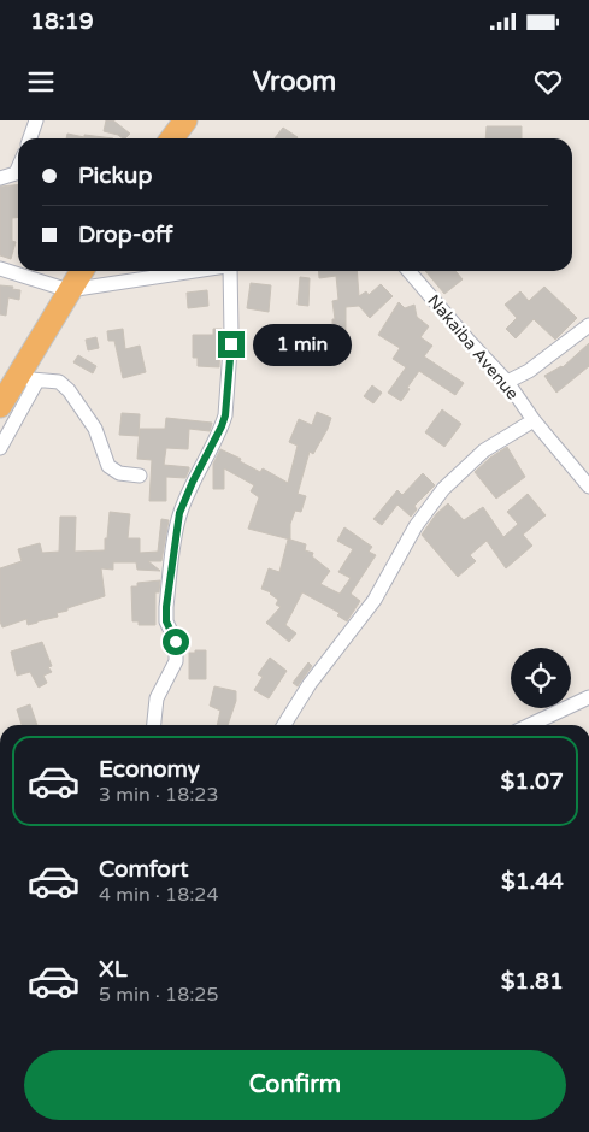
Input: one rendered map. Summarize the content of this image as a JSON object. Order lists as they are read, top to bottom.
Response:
{
  "streets": {
    "street": ["Nakaiba Avenue"]
  },
  "page": {
    "status": "18:19",
    "header": "Vroom",
    "banner": ["Pickup", "Drop-off"],
    "bubble": "1 min",
    "list": [
      {
        "name": "Economy",
        "note": "3 min · 18:23",
        "value": "$1.07"
      },
      {
        "name": "Comfort",
        "note": "4 min · 18:24",
        "value": "$1.44"
      },
      {
        "name": "XL",
        "note": "5 min · 18:25",
        "value": "$1.81"
      }
    ],
    "buttons": "Confirm"
  }
}
